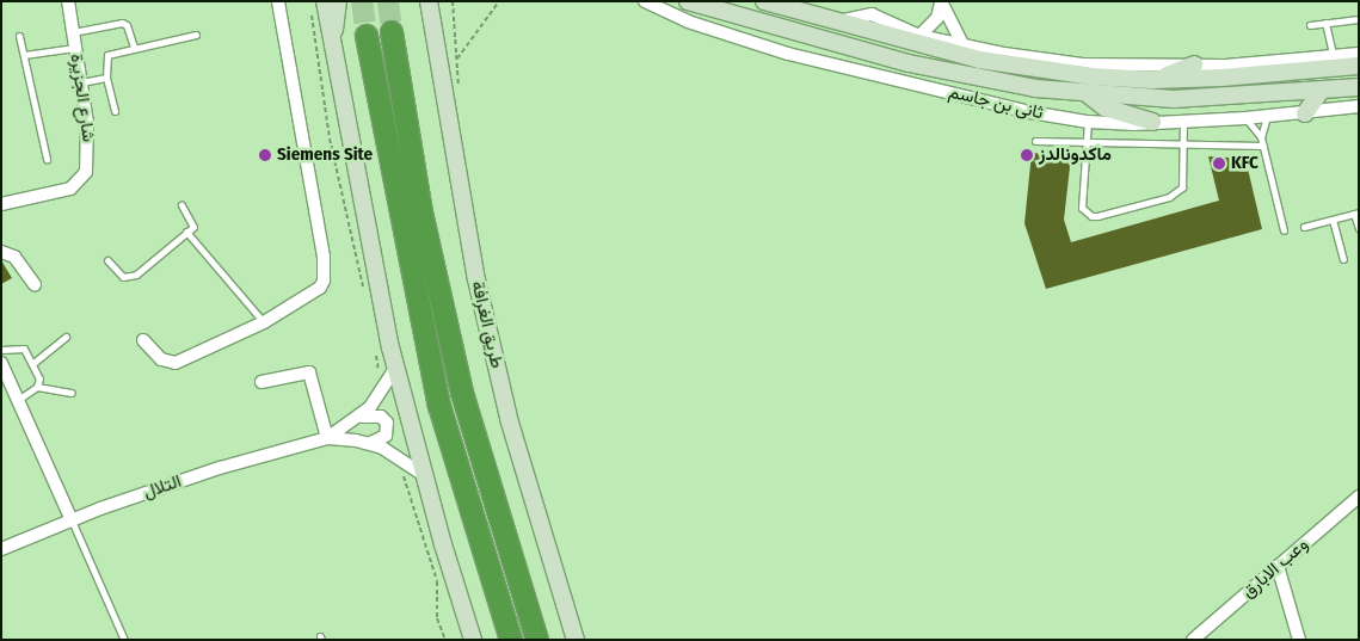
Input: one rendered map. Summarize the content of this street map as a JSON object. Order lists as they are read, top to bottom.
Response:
{
  "streets": {
    "main road": ["ثانى بن جاسم", "طريق الغرافة"],
    "street": ["شارع الجزيرة", "التلال", "وعب الابارق"]
  },
  "places": ["Siemens Site", "ماكدونالدز", "KFC"]
}
